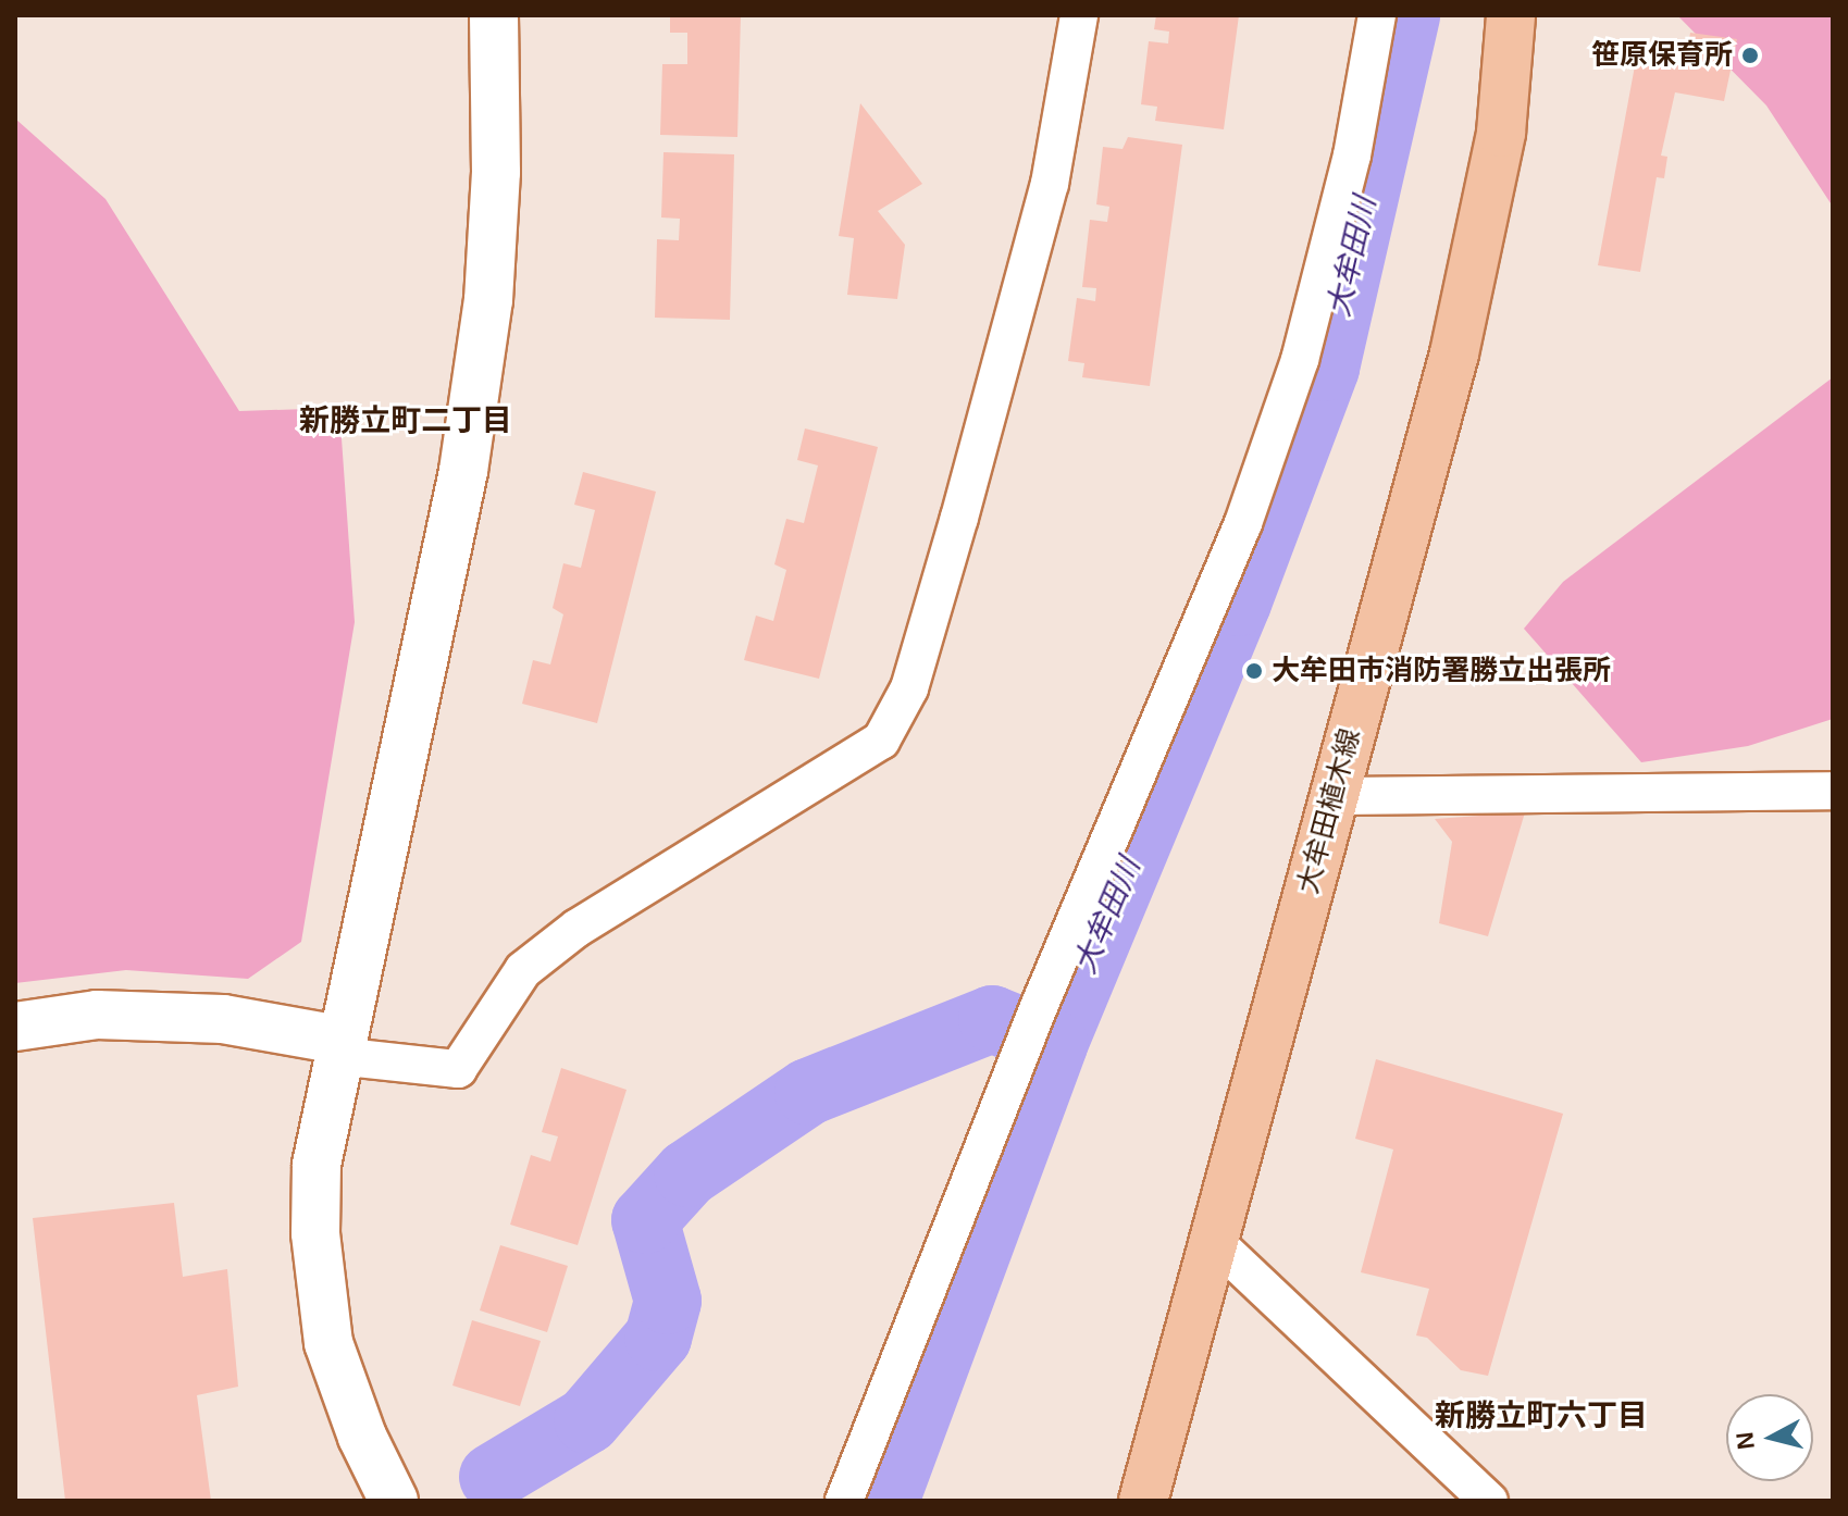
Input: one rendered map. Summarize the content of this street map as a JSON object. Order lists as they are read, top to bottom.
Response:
{
  "streets": {
    "main road": ["大牟田植木線"]
  },
  "districts": ["新勝立町二丁目", "新勝立町六丁目"],
  "water": ["大牟田川"],
  "places": ["笹原保育所", "大牟田市消防署勝立出張所"],
  "north": "left"
}
